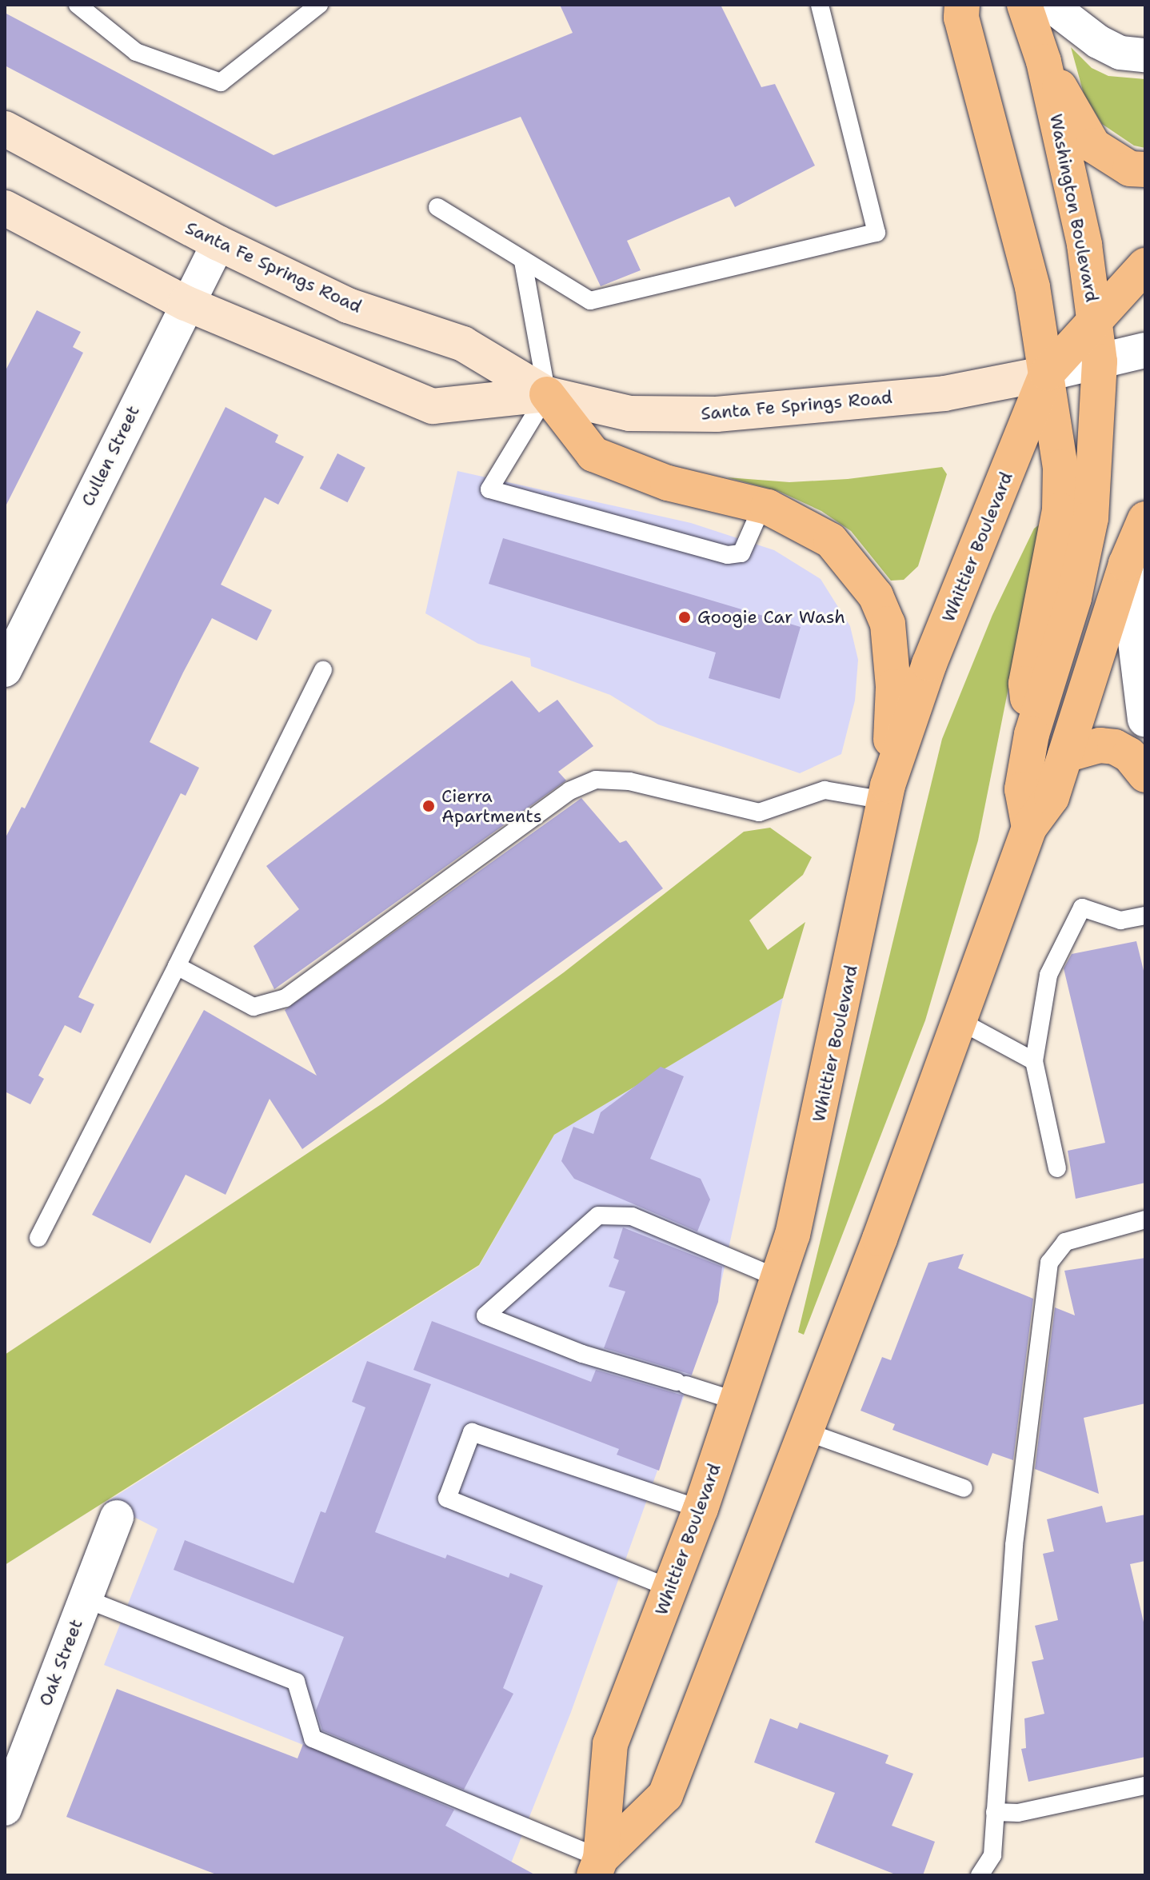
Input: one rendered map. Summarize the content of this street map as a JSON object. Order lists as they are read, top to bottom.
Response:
{
  "streets": {
    "main road": ["Washington Boulevard", "Santa Fe Springs Road", "Whittier Boulevard"],
    "street": ["Cullen Street", "Oak Street"]
  },
  "crossings": [
    ["Washington Boulevard", "Whittier Boulevard"],
    ["Santa Fe Springs Road", "Cullen Street"],
    ["Santa Fe Springs Road", "Whittier Boulevard"]
  ],
  "places": ["Googie Car Wash", "Cierra Apartments"]
}
